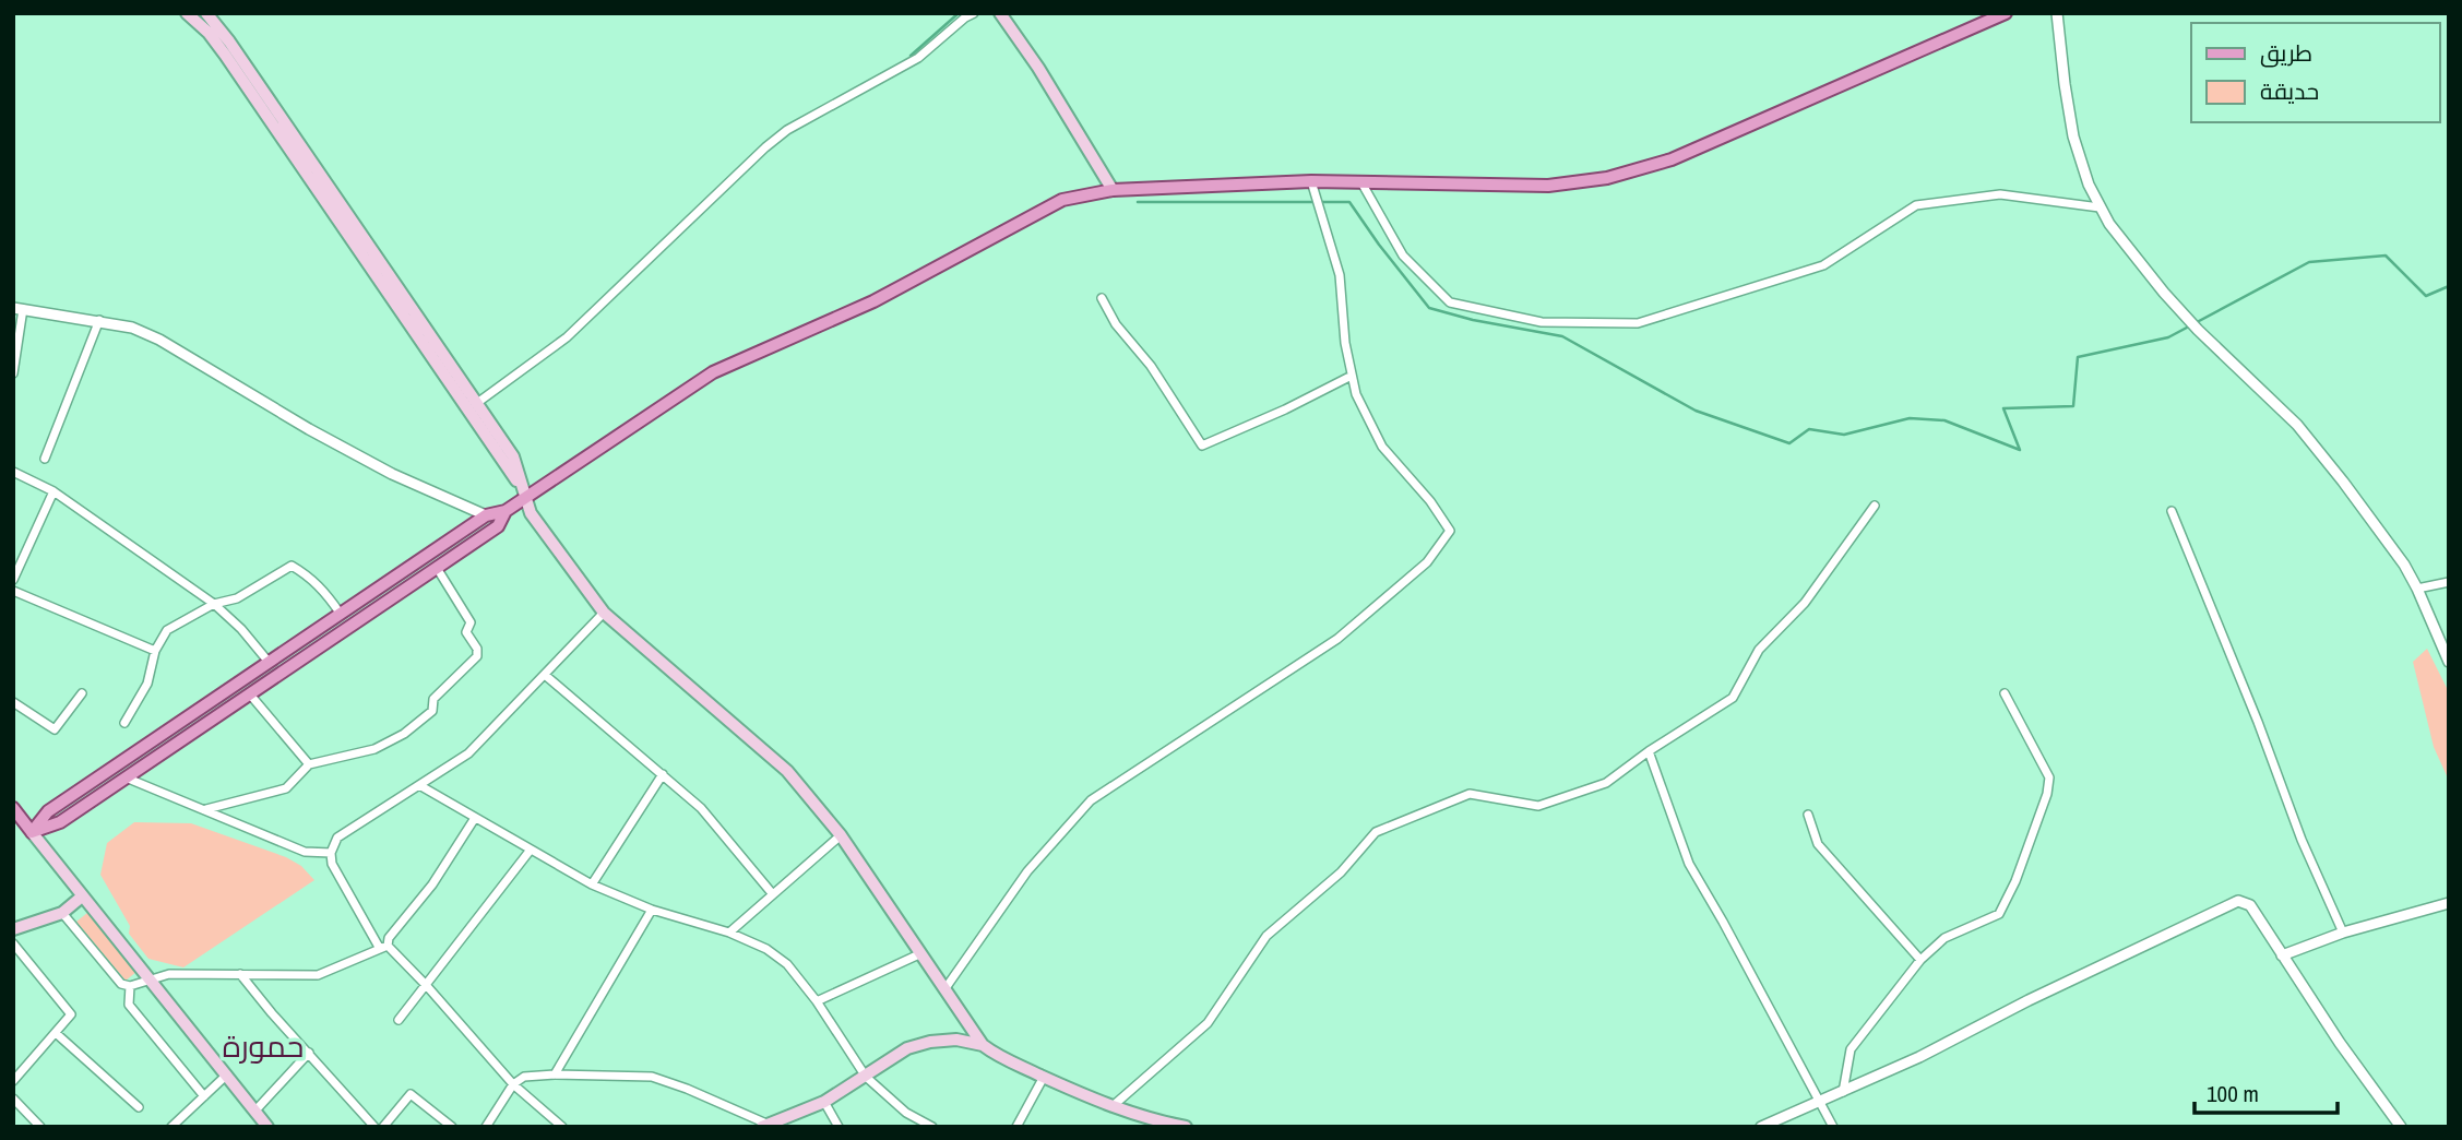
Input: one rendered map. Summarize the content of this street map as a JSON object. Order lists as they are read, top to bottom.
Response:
{
  "districts": ["حمورة"],
  "legend": ["طريق", "حديقة"],
  "scale_bar": "100 m"
}
